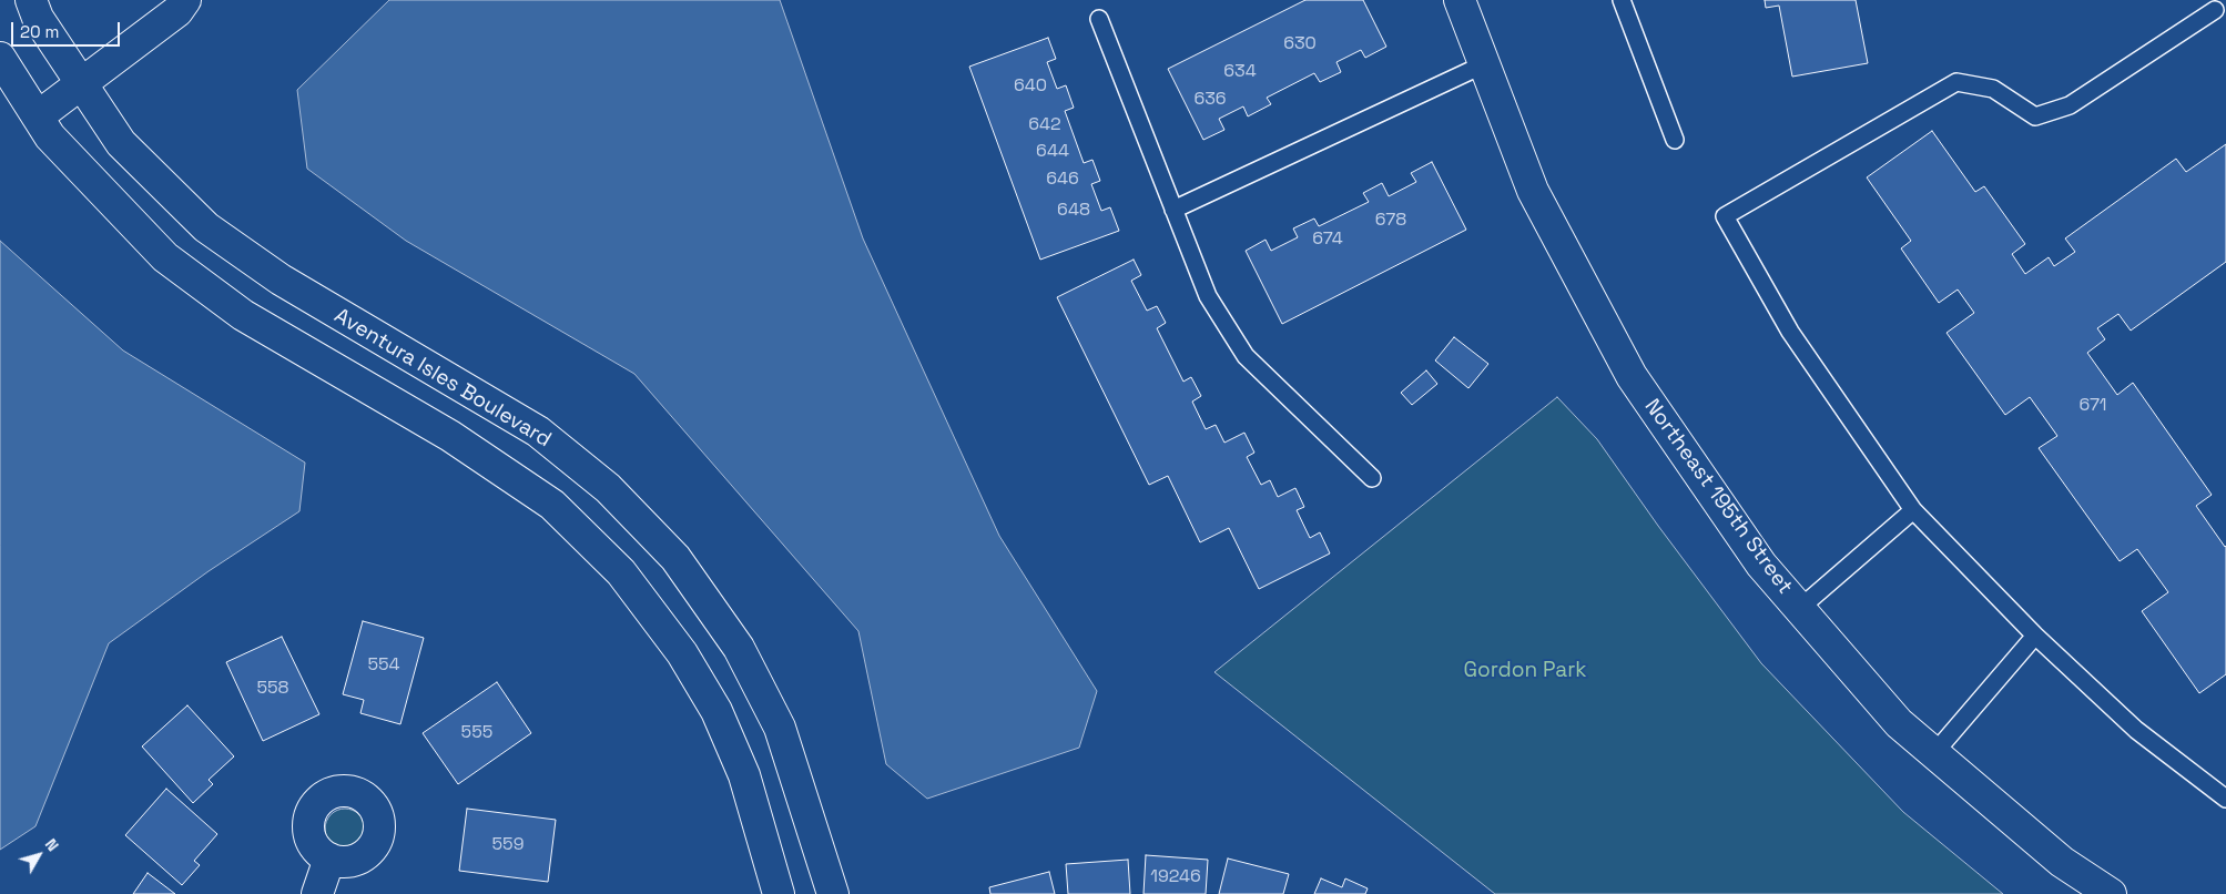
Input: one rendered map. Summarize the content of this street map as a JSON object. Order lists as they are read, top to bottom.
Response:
{
  "streets": {
    "street": ["Aventura Isles Boulevard", "Northeast 195th Street"]
  },
  "parks": ["Gordon Park"],
  "house_numbers": [
    "630",
    "634",
    "640",
    "636",
    "642",
    "644",
    "646",
    "648",
    "678",
    "674",
    "671",
    "554",
    "558",
    "555",
    "559",
    "19246"
  ],
  "scale_bar": "20 m",
  "north": "top right"
}
